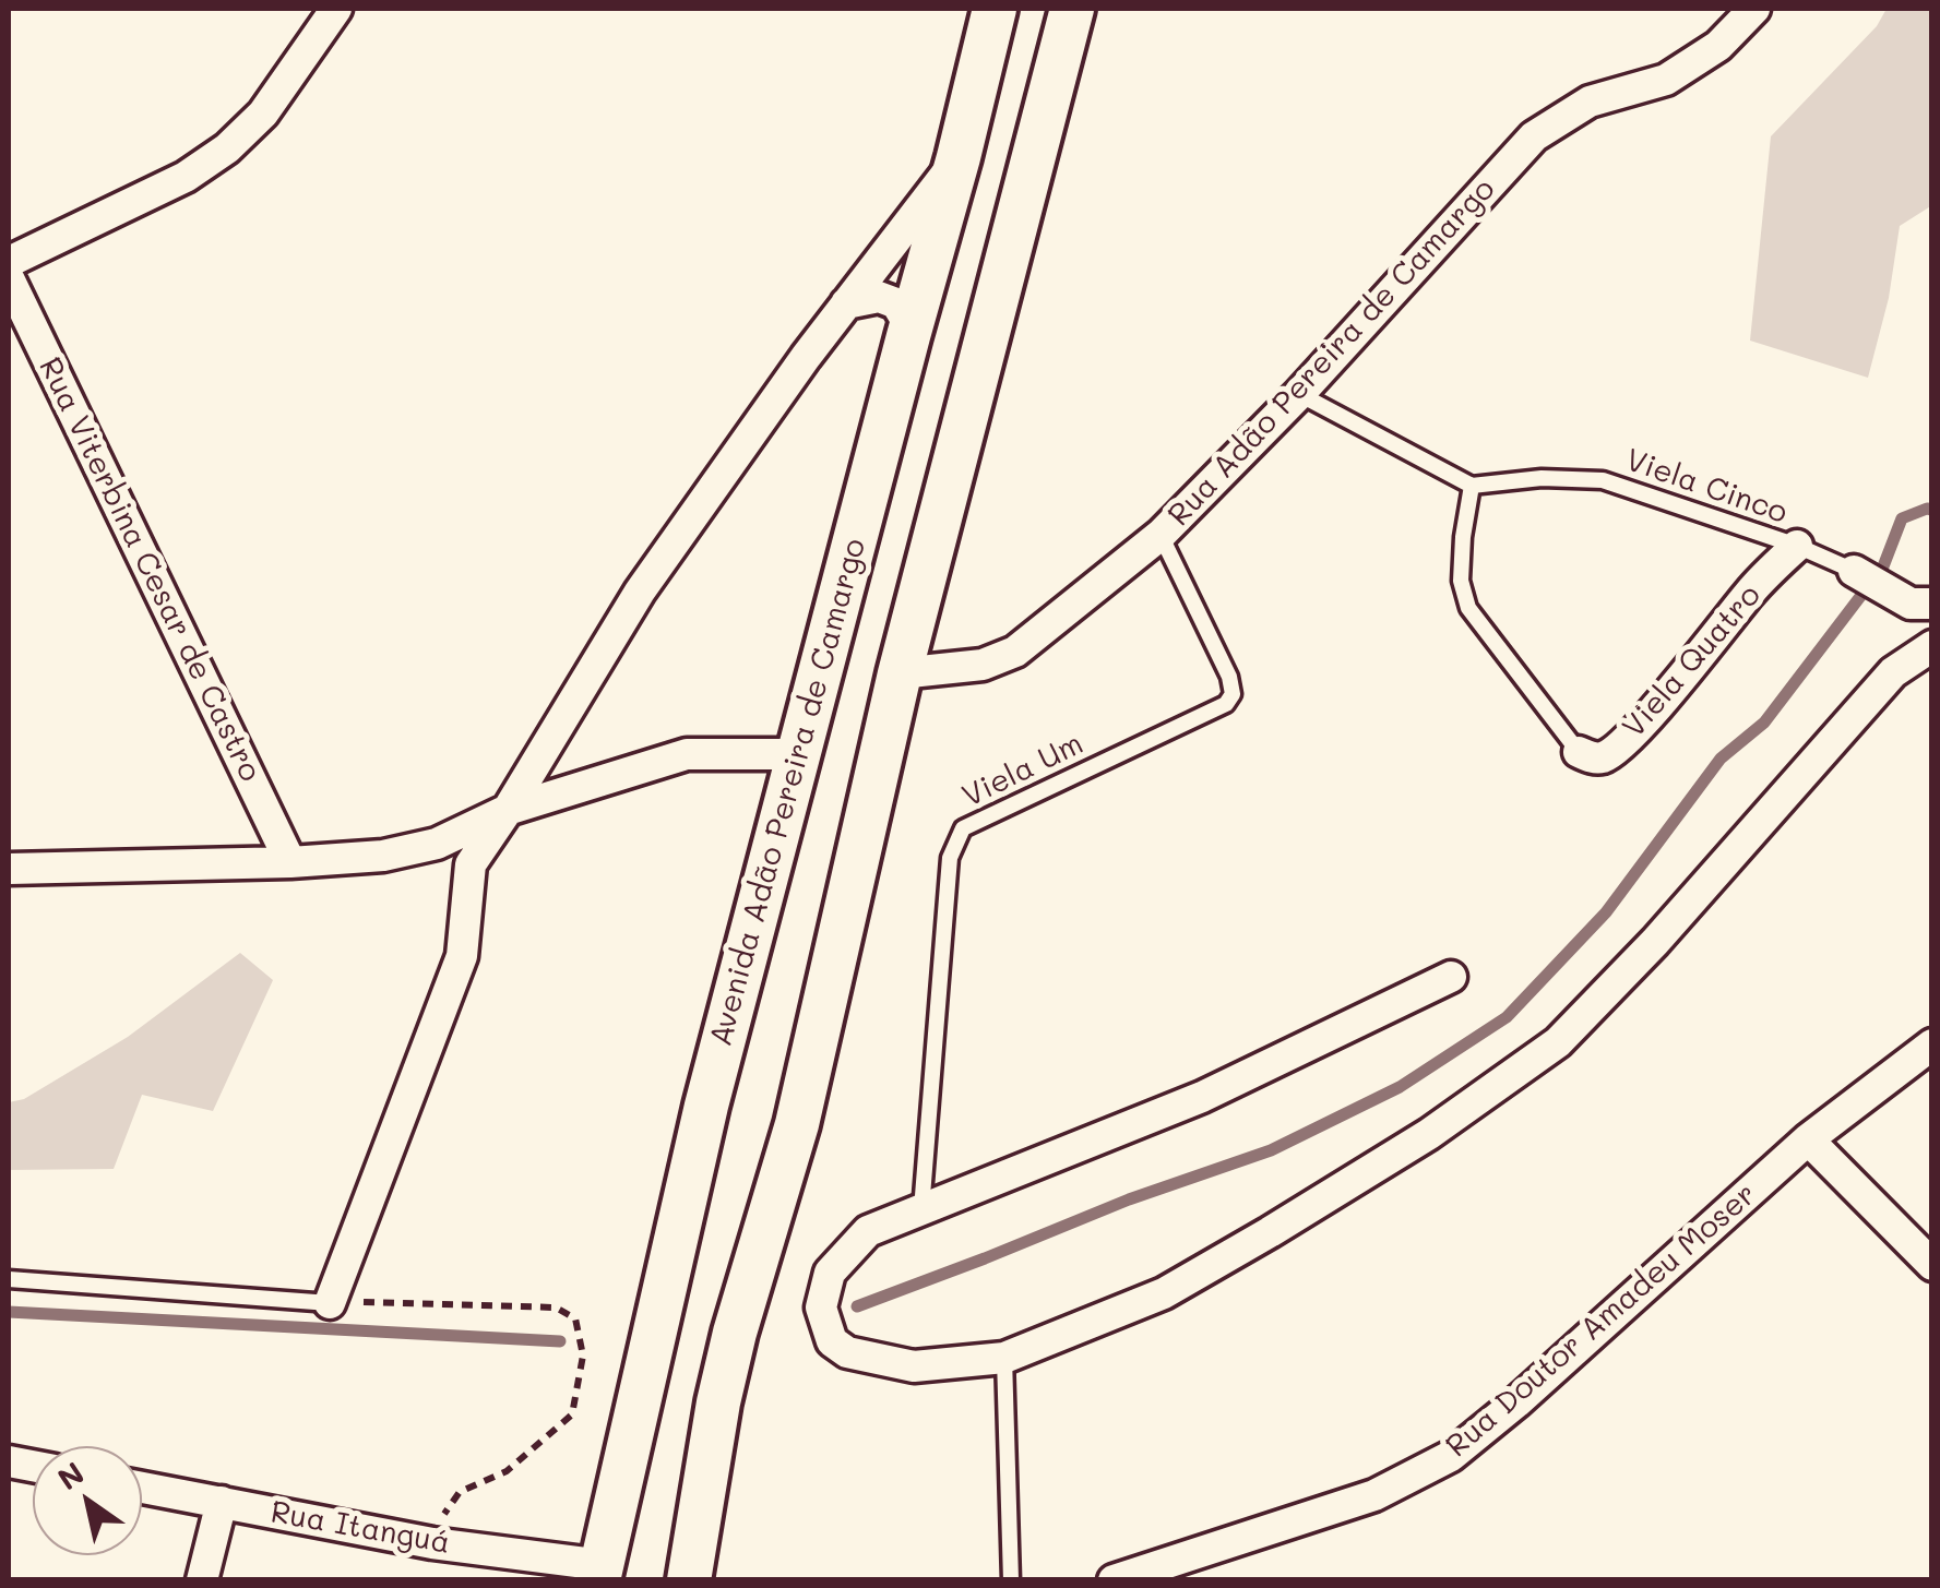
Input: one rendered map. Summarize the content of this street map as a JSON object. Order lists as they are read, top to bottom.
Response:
{
  "streets": {
    "main road": ["Avenida Adão Pereira de Camargo"],
    "street": [
      "Rua Adão Pereira de Camargo",
      "Rua Viterbina Cesar de Castro",
      "Viela Quatro",
      "Rua Doutor Amadeu Moser",
      "Rua Itanguá"
    ],
    "lane": ["Viela Cinco", "Viela Um"]
  },
  "crossings": [
    ["Rua Adão Pereira de Camargo", "Viela Um"],
    ["Viela Cinco", "Viela Quatro"],
    ["Avenida Adão Pereira de Camargo", "Rua Itanguá"]
  ],
  "north": "top left"
}
